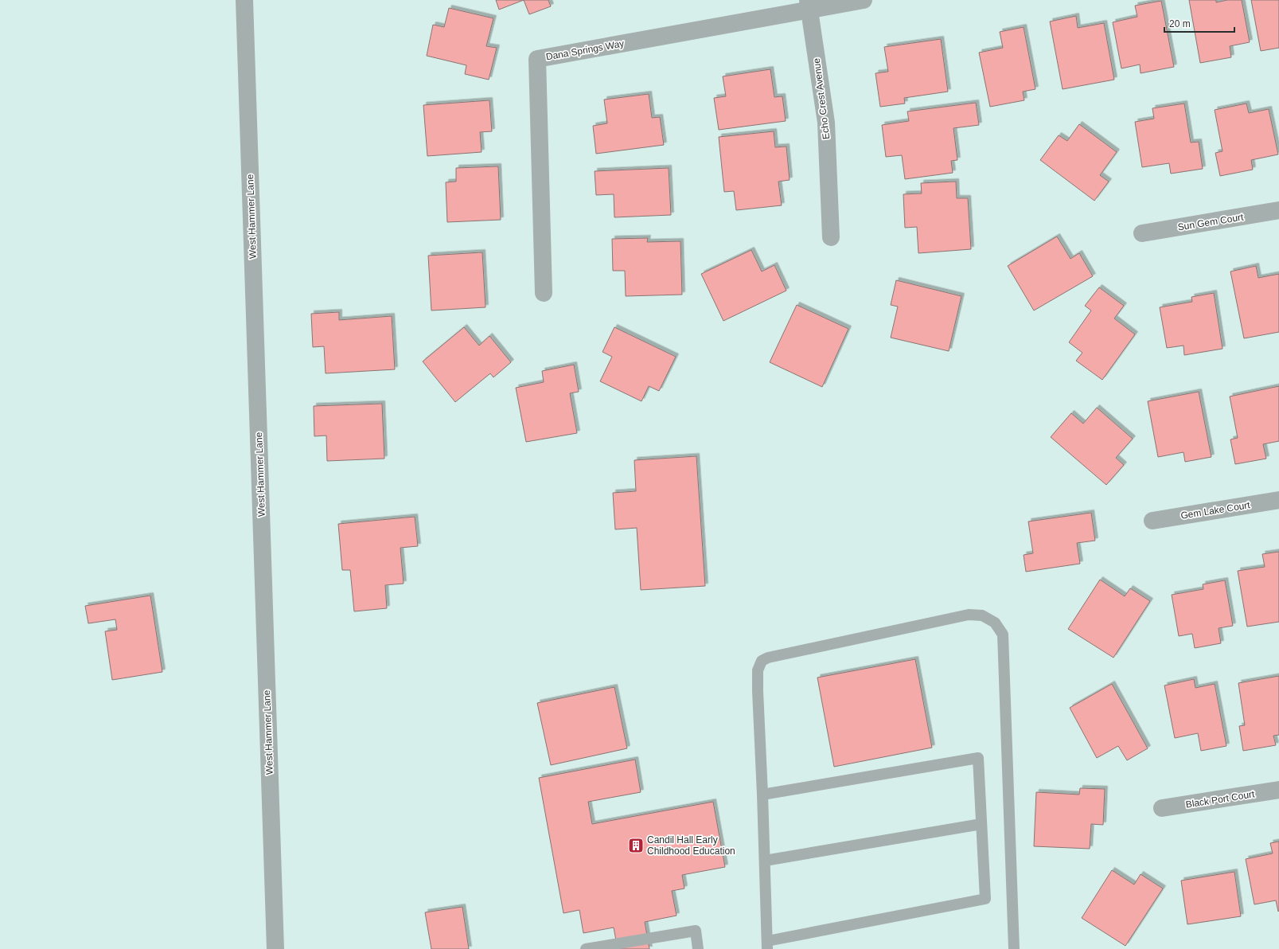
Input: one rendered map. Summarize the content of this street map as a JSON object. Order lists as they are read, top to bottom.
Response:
{
  "streets": {
    "street": [
      "Dana Springs Way",
      "Echo Crest Avenue",
      "West Hammer Lane",
      "Sun Gem Court",
      "Gem Lake Court",
      "Black Port Court"
    ]
  },
  "crossings": [
    ["Dana Springs Way", "Echo Crest Avenue"]
  ],
  "places": {
    "building": ["Candil Hall Early Childhood Education"]
  },
  "scale_bar": "20 m"
}
